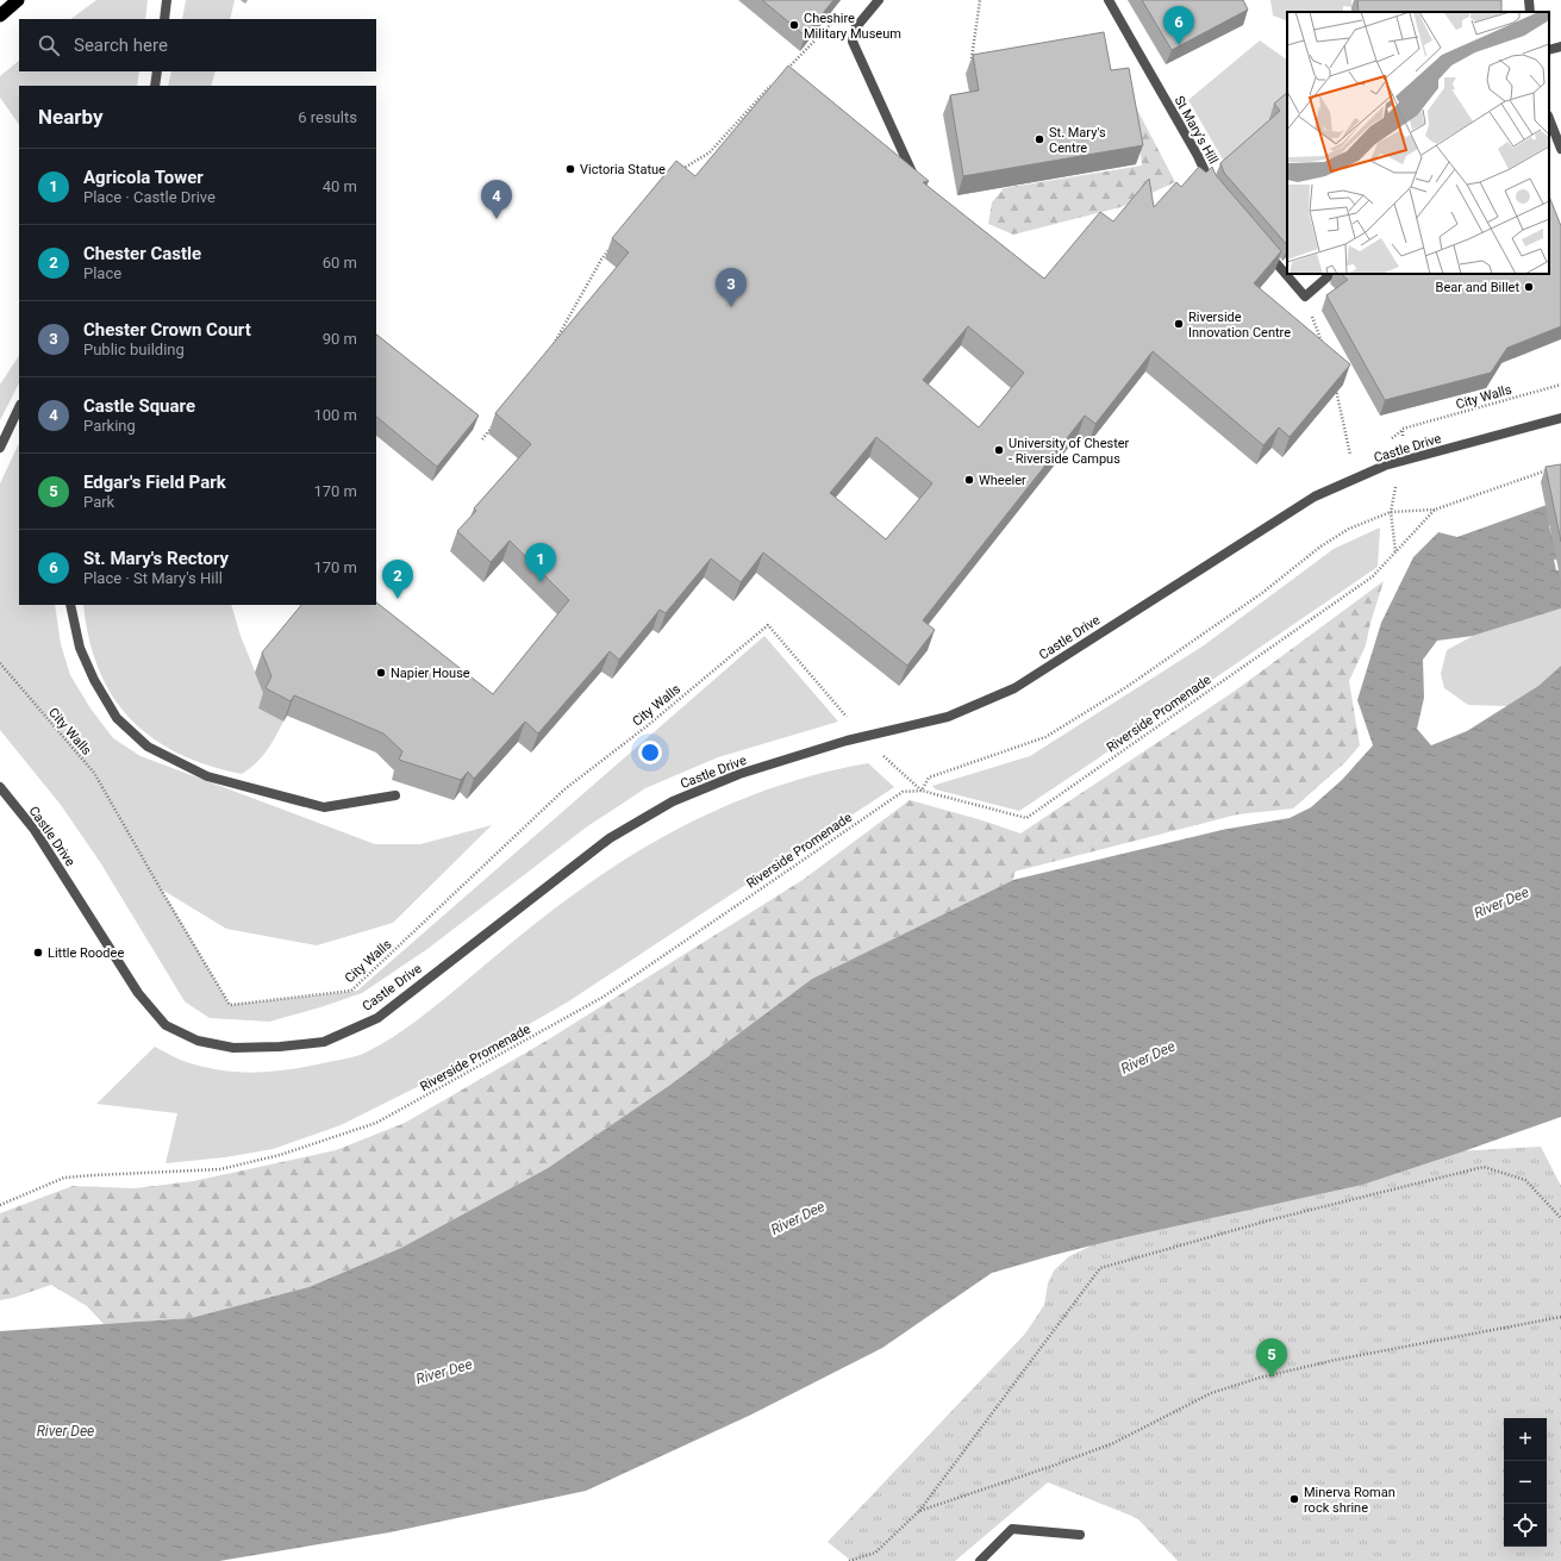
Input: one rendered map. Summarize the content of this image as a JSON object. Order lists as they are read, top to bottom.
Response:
{
  "streets": {
    "street": ["St Mary's Hill", "Castle Drive"],
    "path": ["City Walls", "Riverside Promenade"]
  },
  "crossings": [
    ["City Walls", "Castle Drive"]
  ],
  "water": ["River Dee"],
  "places": [
    "Cheshire Military Museum",
    "St. Mary's Centre",
    "Victoria Statue",
    "Bear and Billet",
    "Riverside Innovation Centre",
    "University of Chester - Riverside Campus",
    "Wheeler",
    "Napier House",
    "Little Roodee",
    "Minerva Roman rock shrine"
  ],
  "page": {
    "pins": [
      "6",
      "4",
      "3",
      "1",
      "2",
      "5"
    ],
    "search": "Search here",
    "heading": ["Nearby", "6 results"],
    "list": [
      {
        "mark": "1",
        "name": "Agricola Tower",
        "note": "Place · Castle Drive",
        "value": "40 m"
      },
      {
        "mark": "2",
        "name": "Chester Castle",
        "note": "Place",
        "value": "60 m"
      },
      {
        "mark": "3",
        "name": "Chester Crown Court",
        "note": "Public building",
        "value": "90 m"
      },
      {
        "mark": "4",
        "name": "Castle Square",
        "note": "Parking",
        "value": "100 m"
      },
      {
        "mark": "5",
        "name": "Edgar's Field Park",
        "note": "Park",
        "value": "170 m"
      },
      {
        "mark": "6",
        "name": "St. Mary's Rectory",
        "note": "Place · St Mary's Hill",
        "value": "170 m"
      }
    ],
    "map_buttons": ["+", "−"]
  }
}
